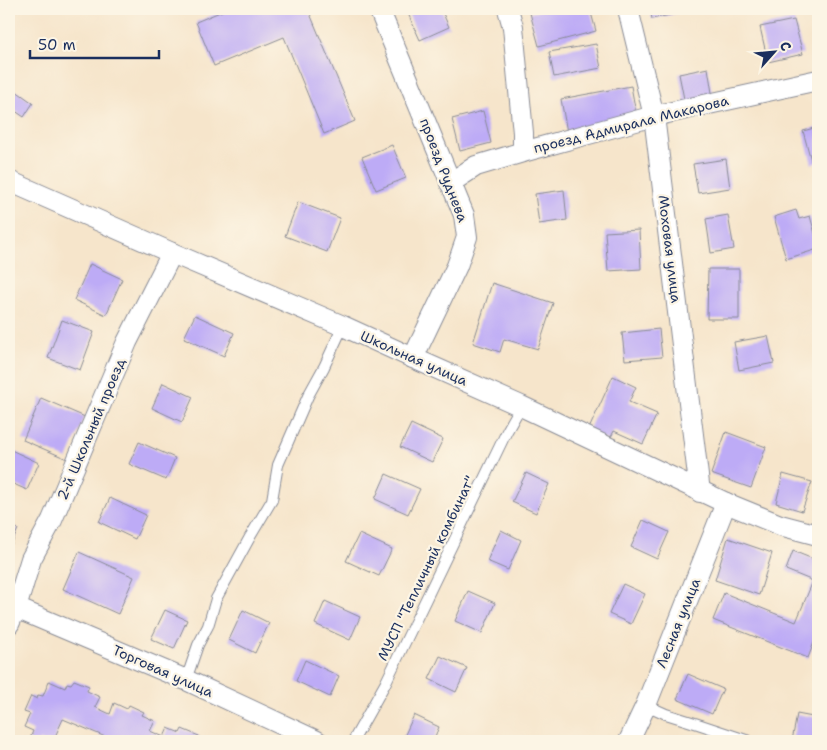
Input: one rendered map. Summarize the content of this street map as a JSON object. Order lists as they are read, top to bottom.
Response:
{
  "streets": {
    "street": [
      "проезд Адмирала Макарова",
      "проезд Руднева",
      "Моховая улица",
      "Школьная улица",
      "2-й Школьный проезд",
      "Лесная улица",
      "Торговая улица"
    ],
    "lane": ["МУСП \"Тепличный комбинат\""]
  },
  "crossings": [
    ["проезд Адмирала Макарова", "проезд Руднева"],
    ["проезд Адмирала Макарова", "Моховая улица"],
    ["проезд Руднева", "Школьная улица"],
    ["Моховая улица", "Школьная улица"],
    ["Школьная улица", "2-й Школьный проезд"],
    ["Школьная улица", "МУСП \"Тепличный комбинат\""],
    ["Школьная улица", "Лесная улица"],
    ["2-й Школьный проезд", "Торговая улица"]
  ],
  "scale_bar": "50 m",
  "north": "top right"
}
